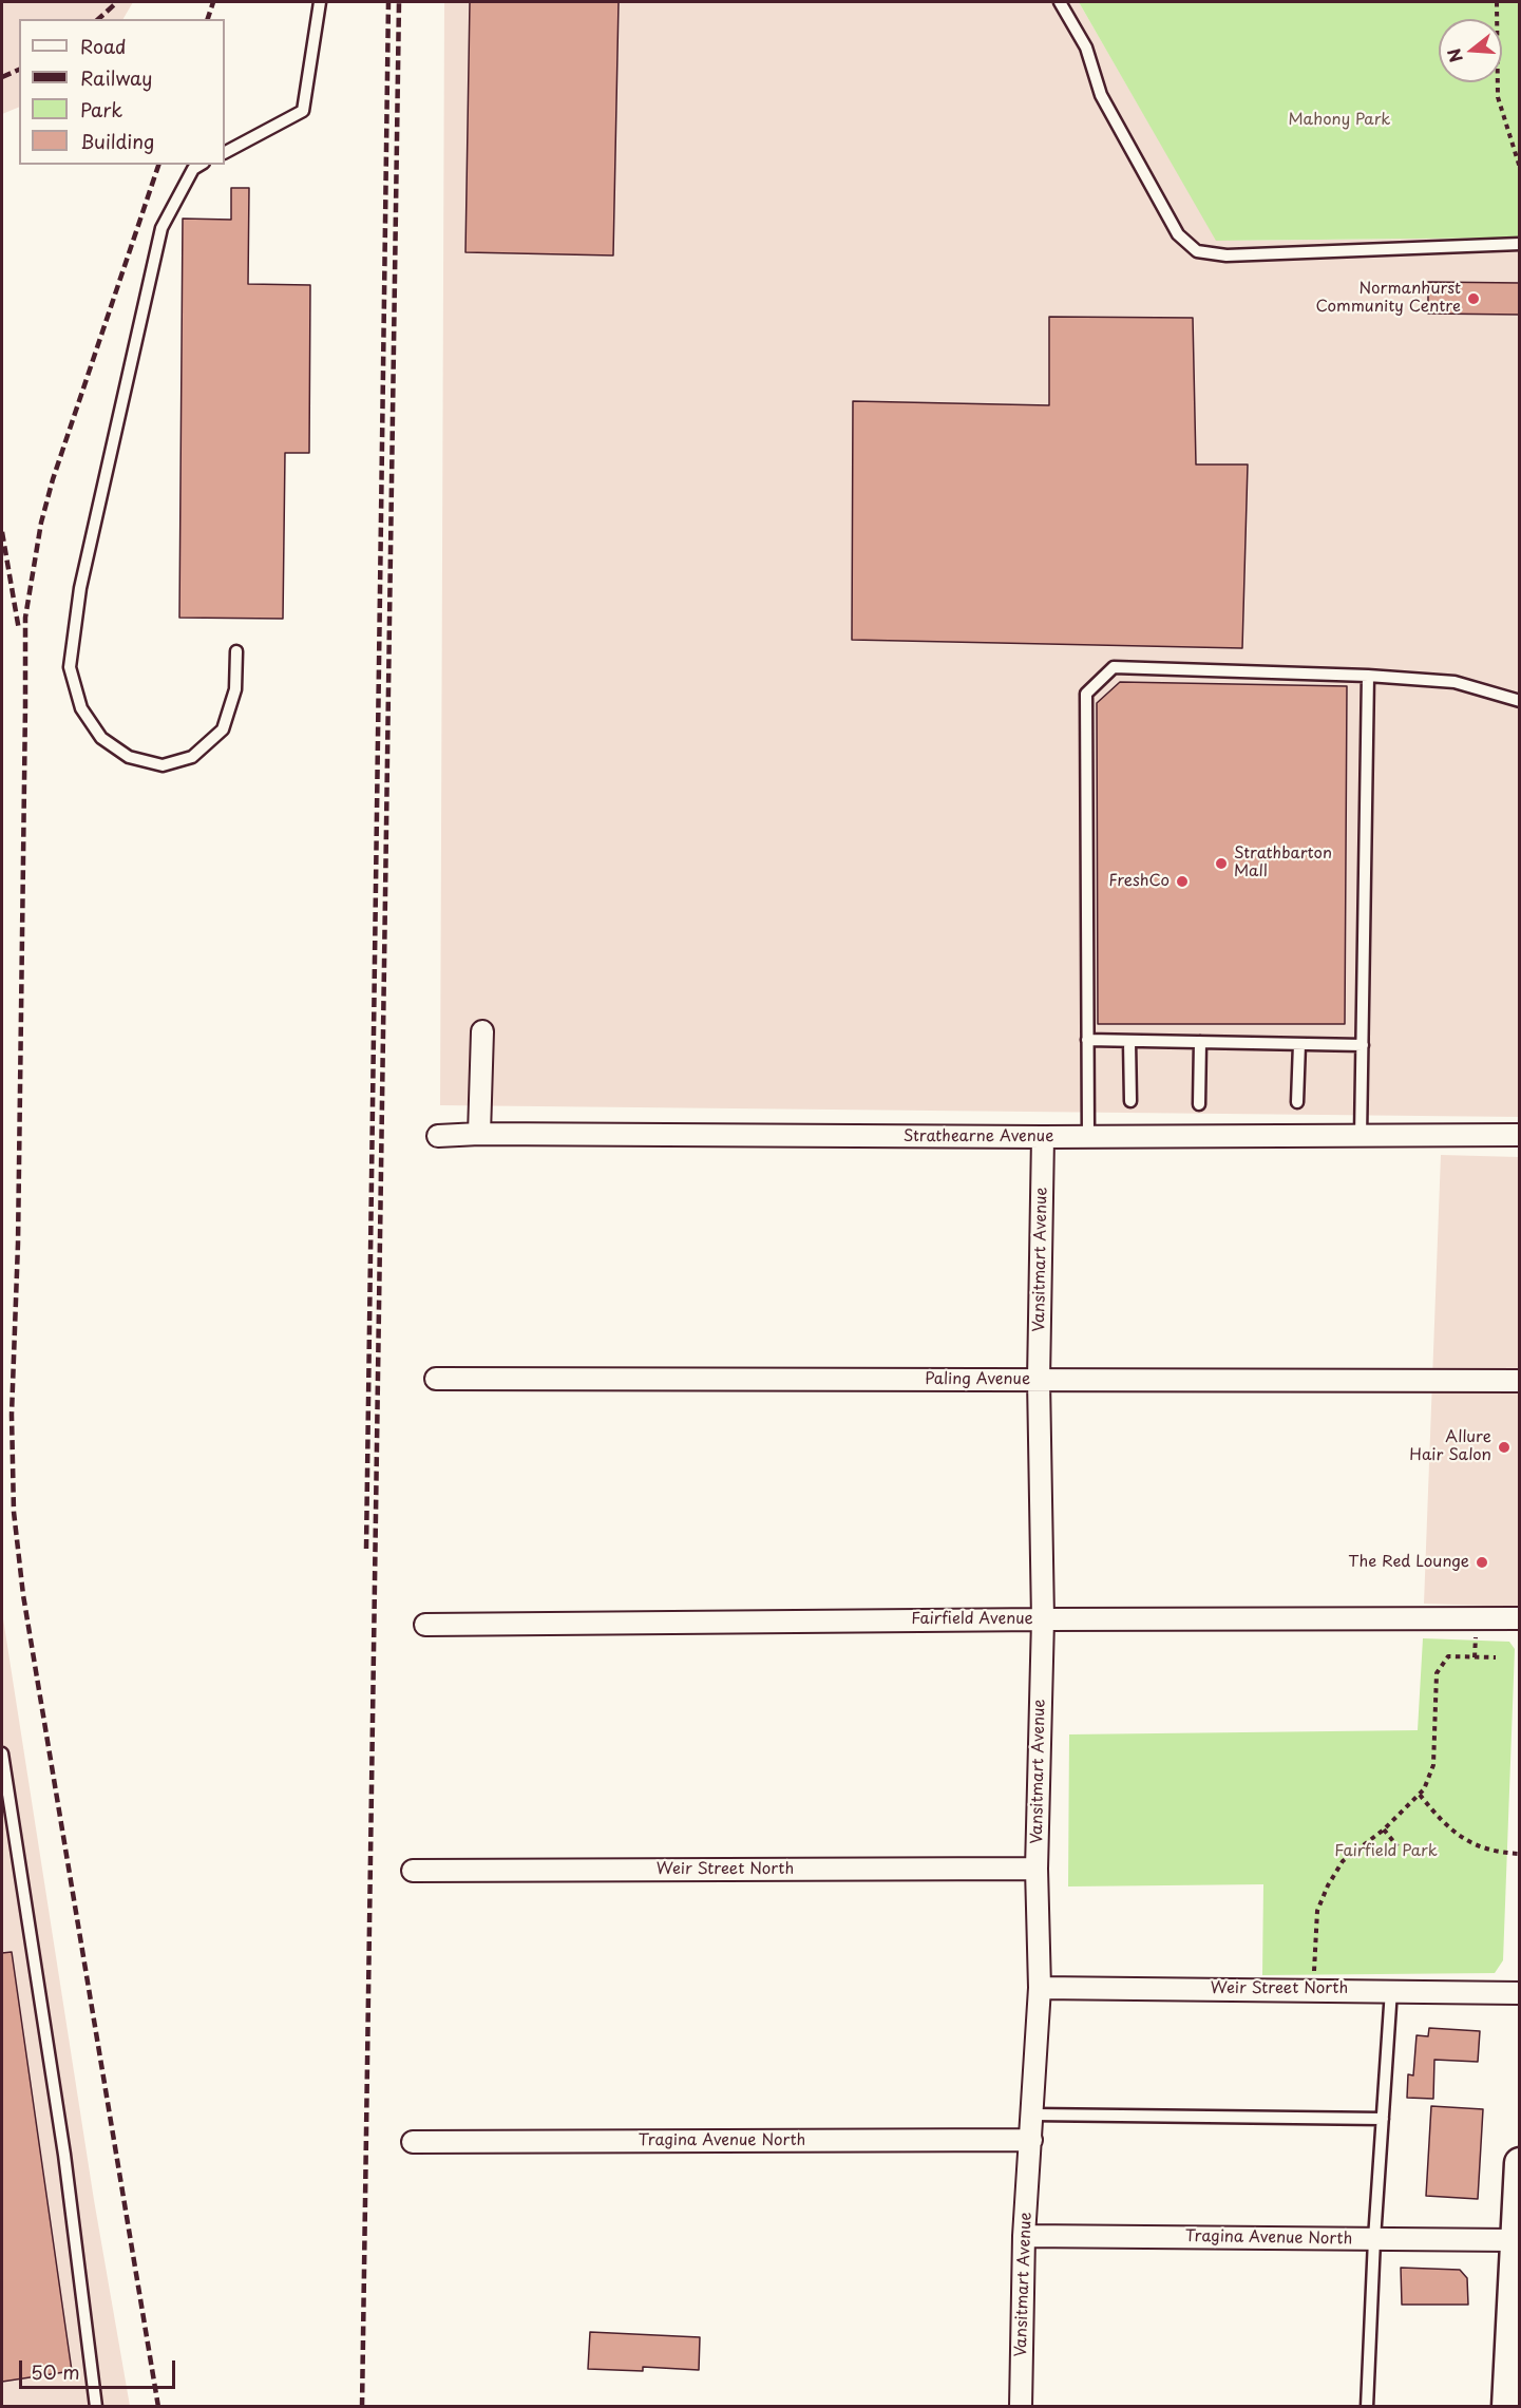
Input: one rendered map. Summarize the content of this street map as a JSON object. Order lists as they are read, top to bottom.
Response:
{
  "streets": {
    "street": [
      "Strathearne Avenue",
      "Vansitmart Avenue",
      "Paling Avenue",
      "Fairfield Avenue",
      "Weir Street North",
      "Tragina Avenue North"
    ]
  },
  "crossings": [
    ["Strathearne Avenue", "Vansitmart Avenue"],
    ["Vansitmart Avenue", "Paling Avenue"],
    ["Vansitmart Avenue", "Fairfield Avenue"],
    ["Vansitmart Avenue", "Weir Street North"],
    ["Vansitmart Avenue", "Tragina Avenue North"]
  ],
  "parks": ["Mahony Park", "Fairfield Park"],
  "places": [
    "Normanhurst Community Centre",
    "Strathbarton Mall",
    "FreshCo",
    "Allure Hair Salon",
    "The Red Lounge"
  ],
  "legend": [
    "Road",
    "Railway",
    "Park",
    "Building"
  ],
  "scale_bar": "50 m",
  "north": "left"
}
